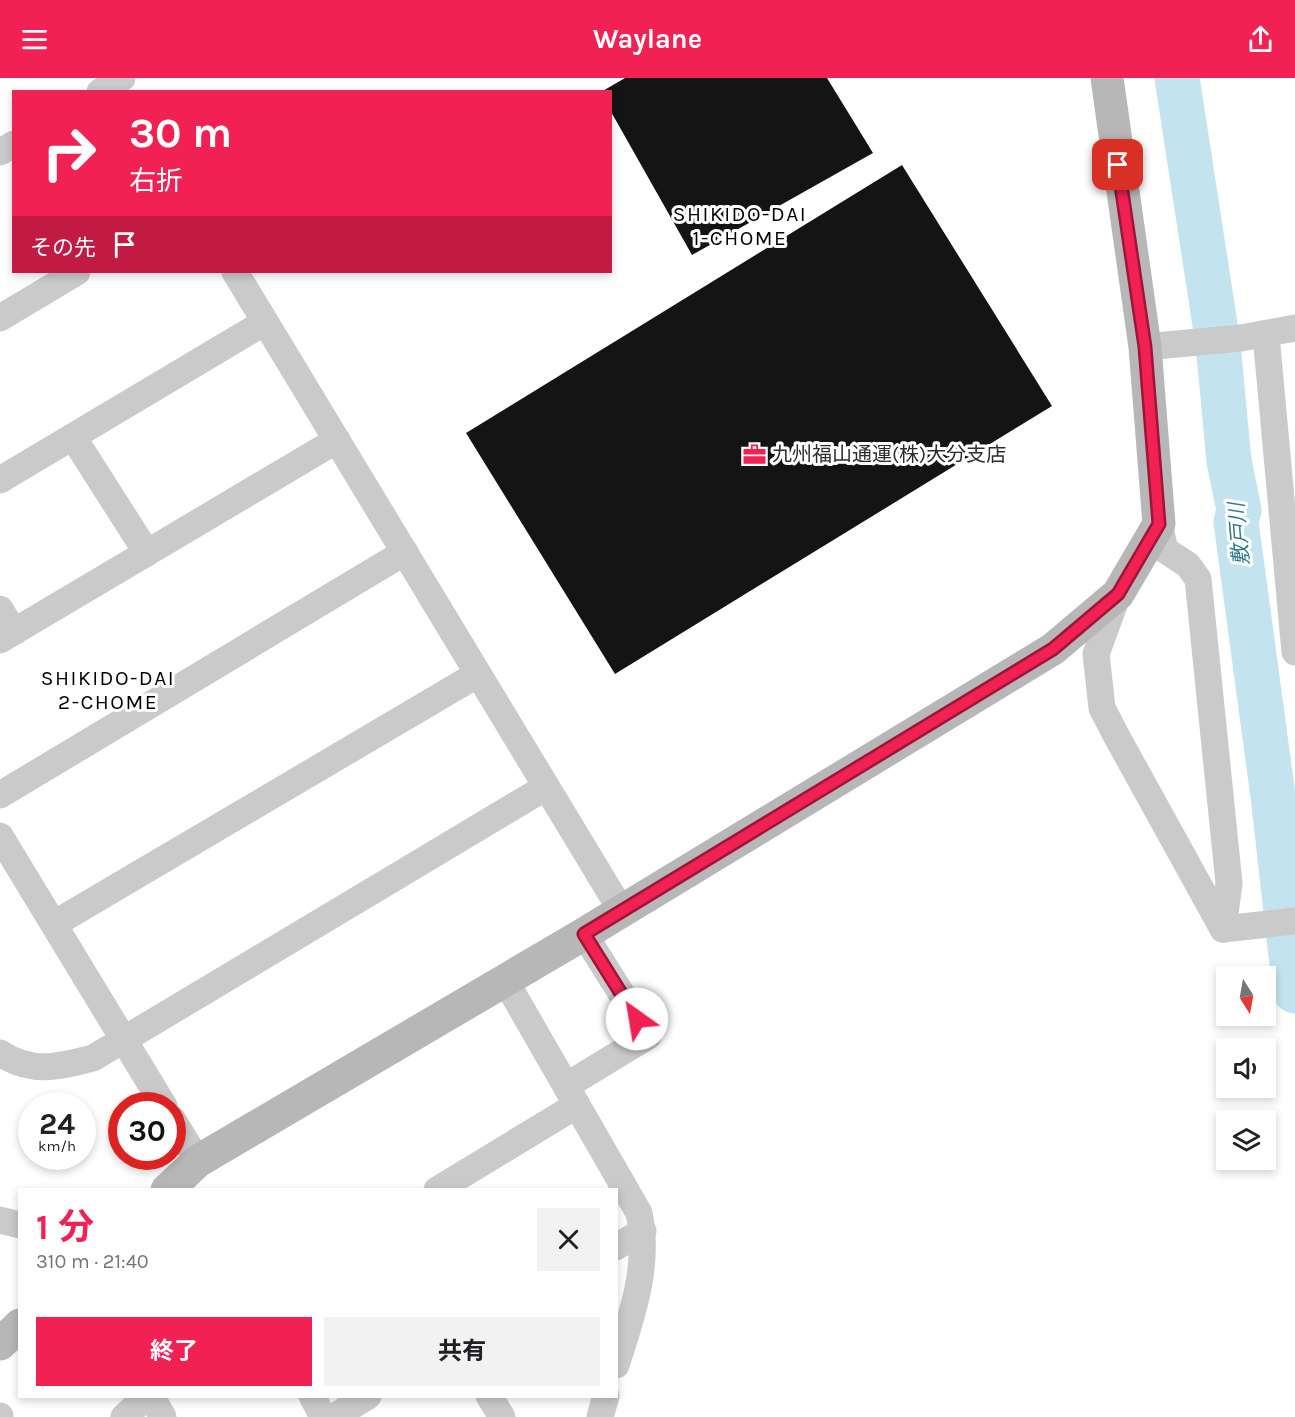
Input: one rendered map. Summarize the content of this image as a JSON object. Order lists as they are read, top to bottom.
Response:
{
  "districts": ["SHIKIDO-DAI 1-CHOME", "SHIKIDO-DAI 2-CHOME"],
  "water": ["敷戸川"],
  "places": {
    "office": ["九州福山通運(株)大分支店"]
  },
  "north": "bottom",
  "page": {
    "header": "Waylane",
    "turn": ["30 m", "右折"],
    "then": "その先",
    "speed": "24 km/h",
    "limit": "30",
    "heading": ["1 分", "310 m · 21:40"],
    "buttons": ["終了", "共有"]
  }
}
